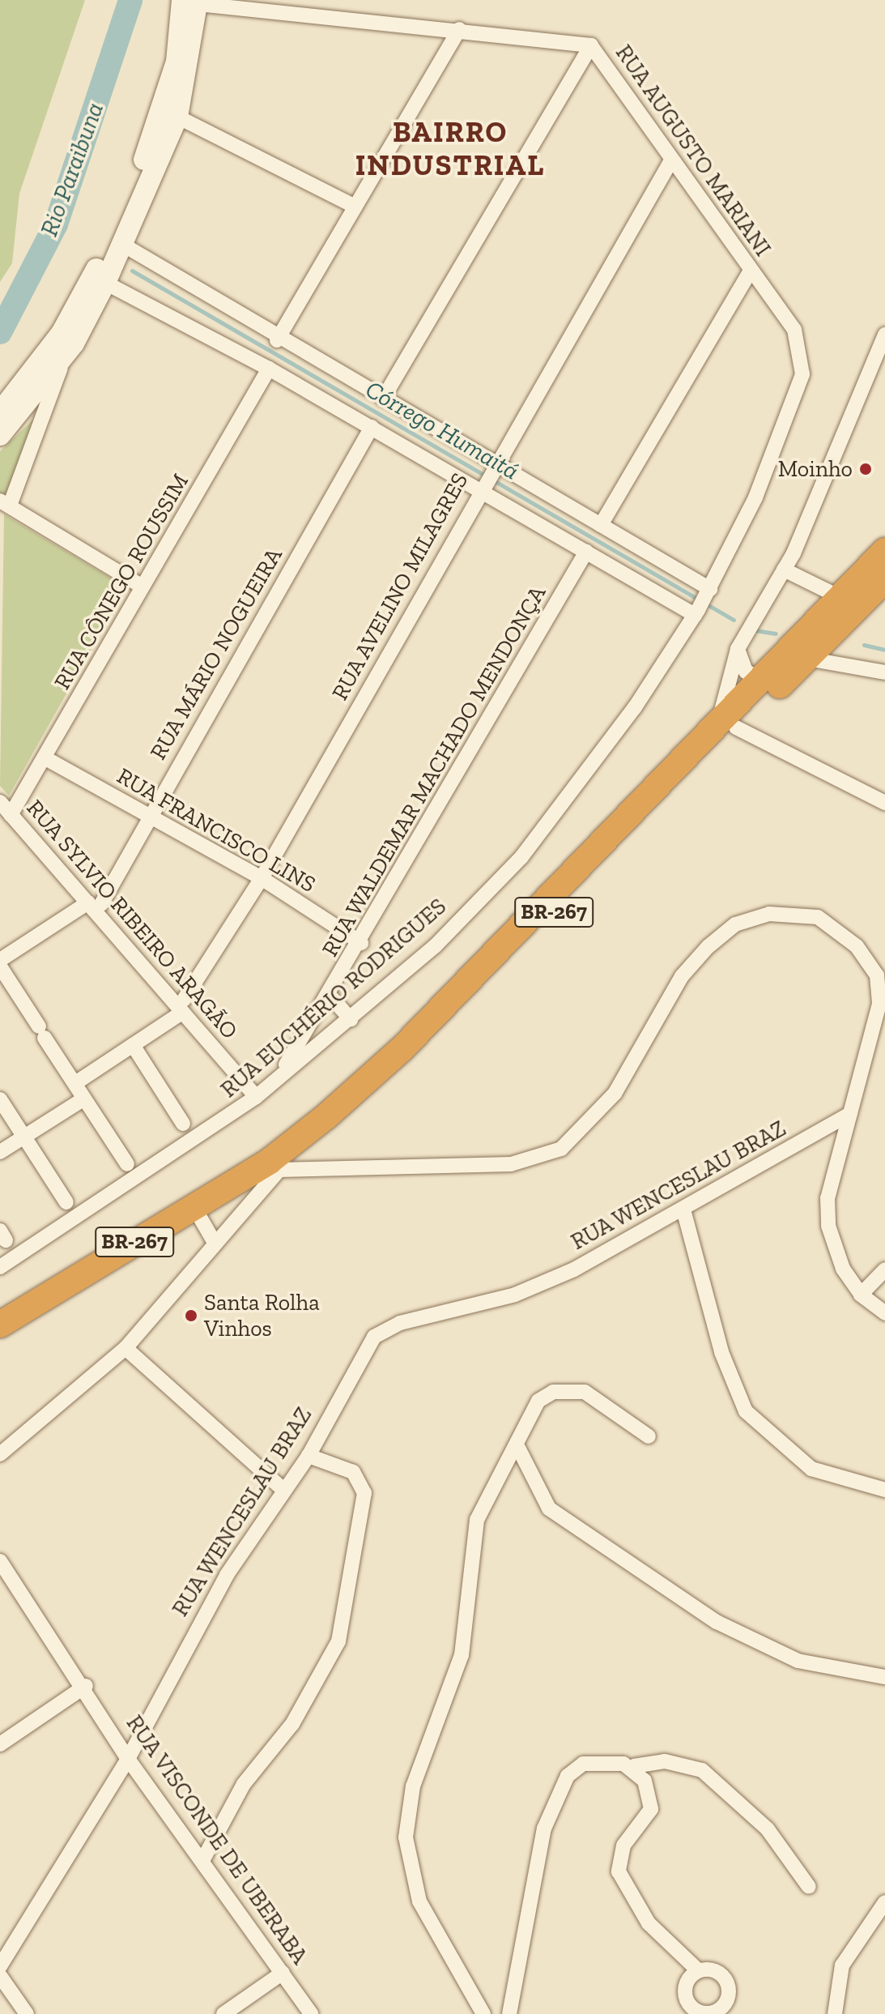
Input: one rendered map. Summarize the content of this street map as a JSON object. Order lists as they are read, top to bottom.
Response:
{
  "streets": {
    "highway": ["BR-267"],
    "street": [
      "RUA AUGUSTO MARIANI",
      "RUA CÔNEGO ROUSSIM",
      "RUA AVELINO MILAGRES",
      "RUA MÁRIO NOGUEIRA",
      "RUA WALDEMAR MACHADO MENDONÇA",
      "RUA FRANCISCO LINS",
      "RUA SYLVIO RIBEIRO ARAGÃO",
      "RUA EUCHÉRIO RODRIGUES",
      "RUA WENCESLAU BRAZ",
      "RUA VISCONDE DE UBERABA"
    ]
  },
  "crossings": [
    ["RUA AUGUSTO MARIANI", "RUA AVELINO MILAGRES"],
    ["RUA AUGUSTO MARIANI", "RUA EUCHÉRIO RODRIGUES"],
    ["RUA CÔNEGO ROUSSIM", "RUA FRANCISCO LINS"],
    ["RUA CÔNEGO ROUSSIM", "RUA SYLVIO RIBEIRO ARAGÃO"],
    ["RUA AVELINO MILAGRES", "RUA FRANCISCO LINS"],
    ["RUA AVELINO MILAGRES", "RUA SYLVIO RIBEIRO ARAGÃO"],
    ["RUA MÁRIO NOGUEIRA", "RUA FRANCISCO LINS"],
    ["RUA MÁRIO NOGUEIRA", "RUA SYLVIO RIBEIRO ARAGÃO"],
    ["RUA WALDEMAR MACHADO MENDONÇA", "RUA FRANCISCO LINS"],
    ["RUA WALDEMAR MACHADO MENDONÇA", "RUA EUCHÉRIO RODRIGUES"],
    ["RUA SYLVIO RIBEIRO ARAGÃO", "RUA EUCHÉRIO RODRIGUES"],
    ["RUA WENCESLAU BRAZ", "RUA VISCONDE DE UBERABA"]
  ],
  "districts": ["BAIRRO INDUSTRIAL"],
  "water": ["Rio Paraibuna", "Córrego Humaitá"],
  "places": ["Moinho", "Santa Rolha Vinhos"]
}
